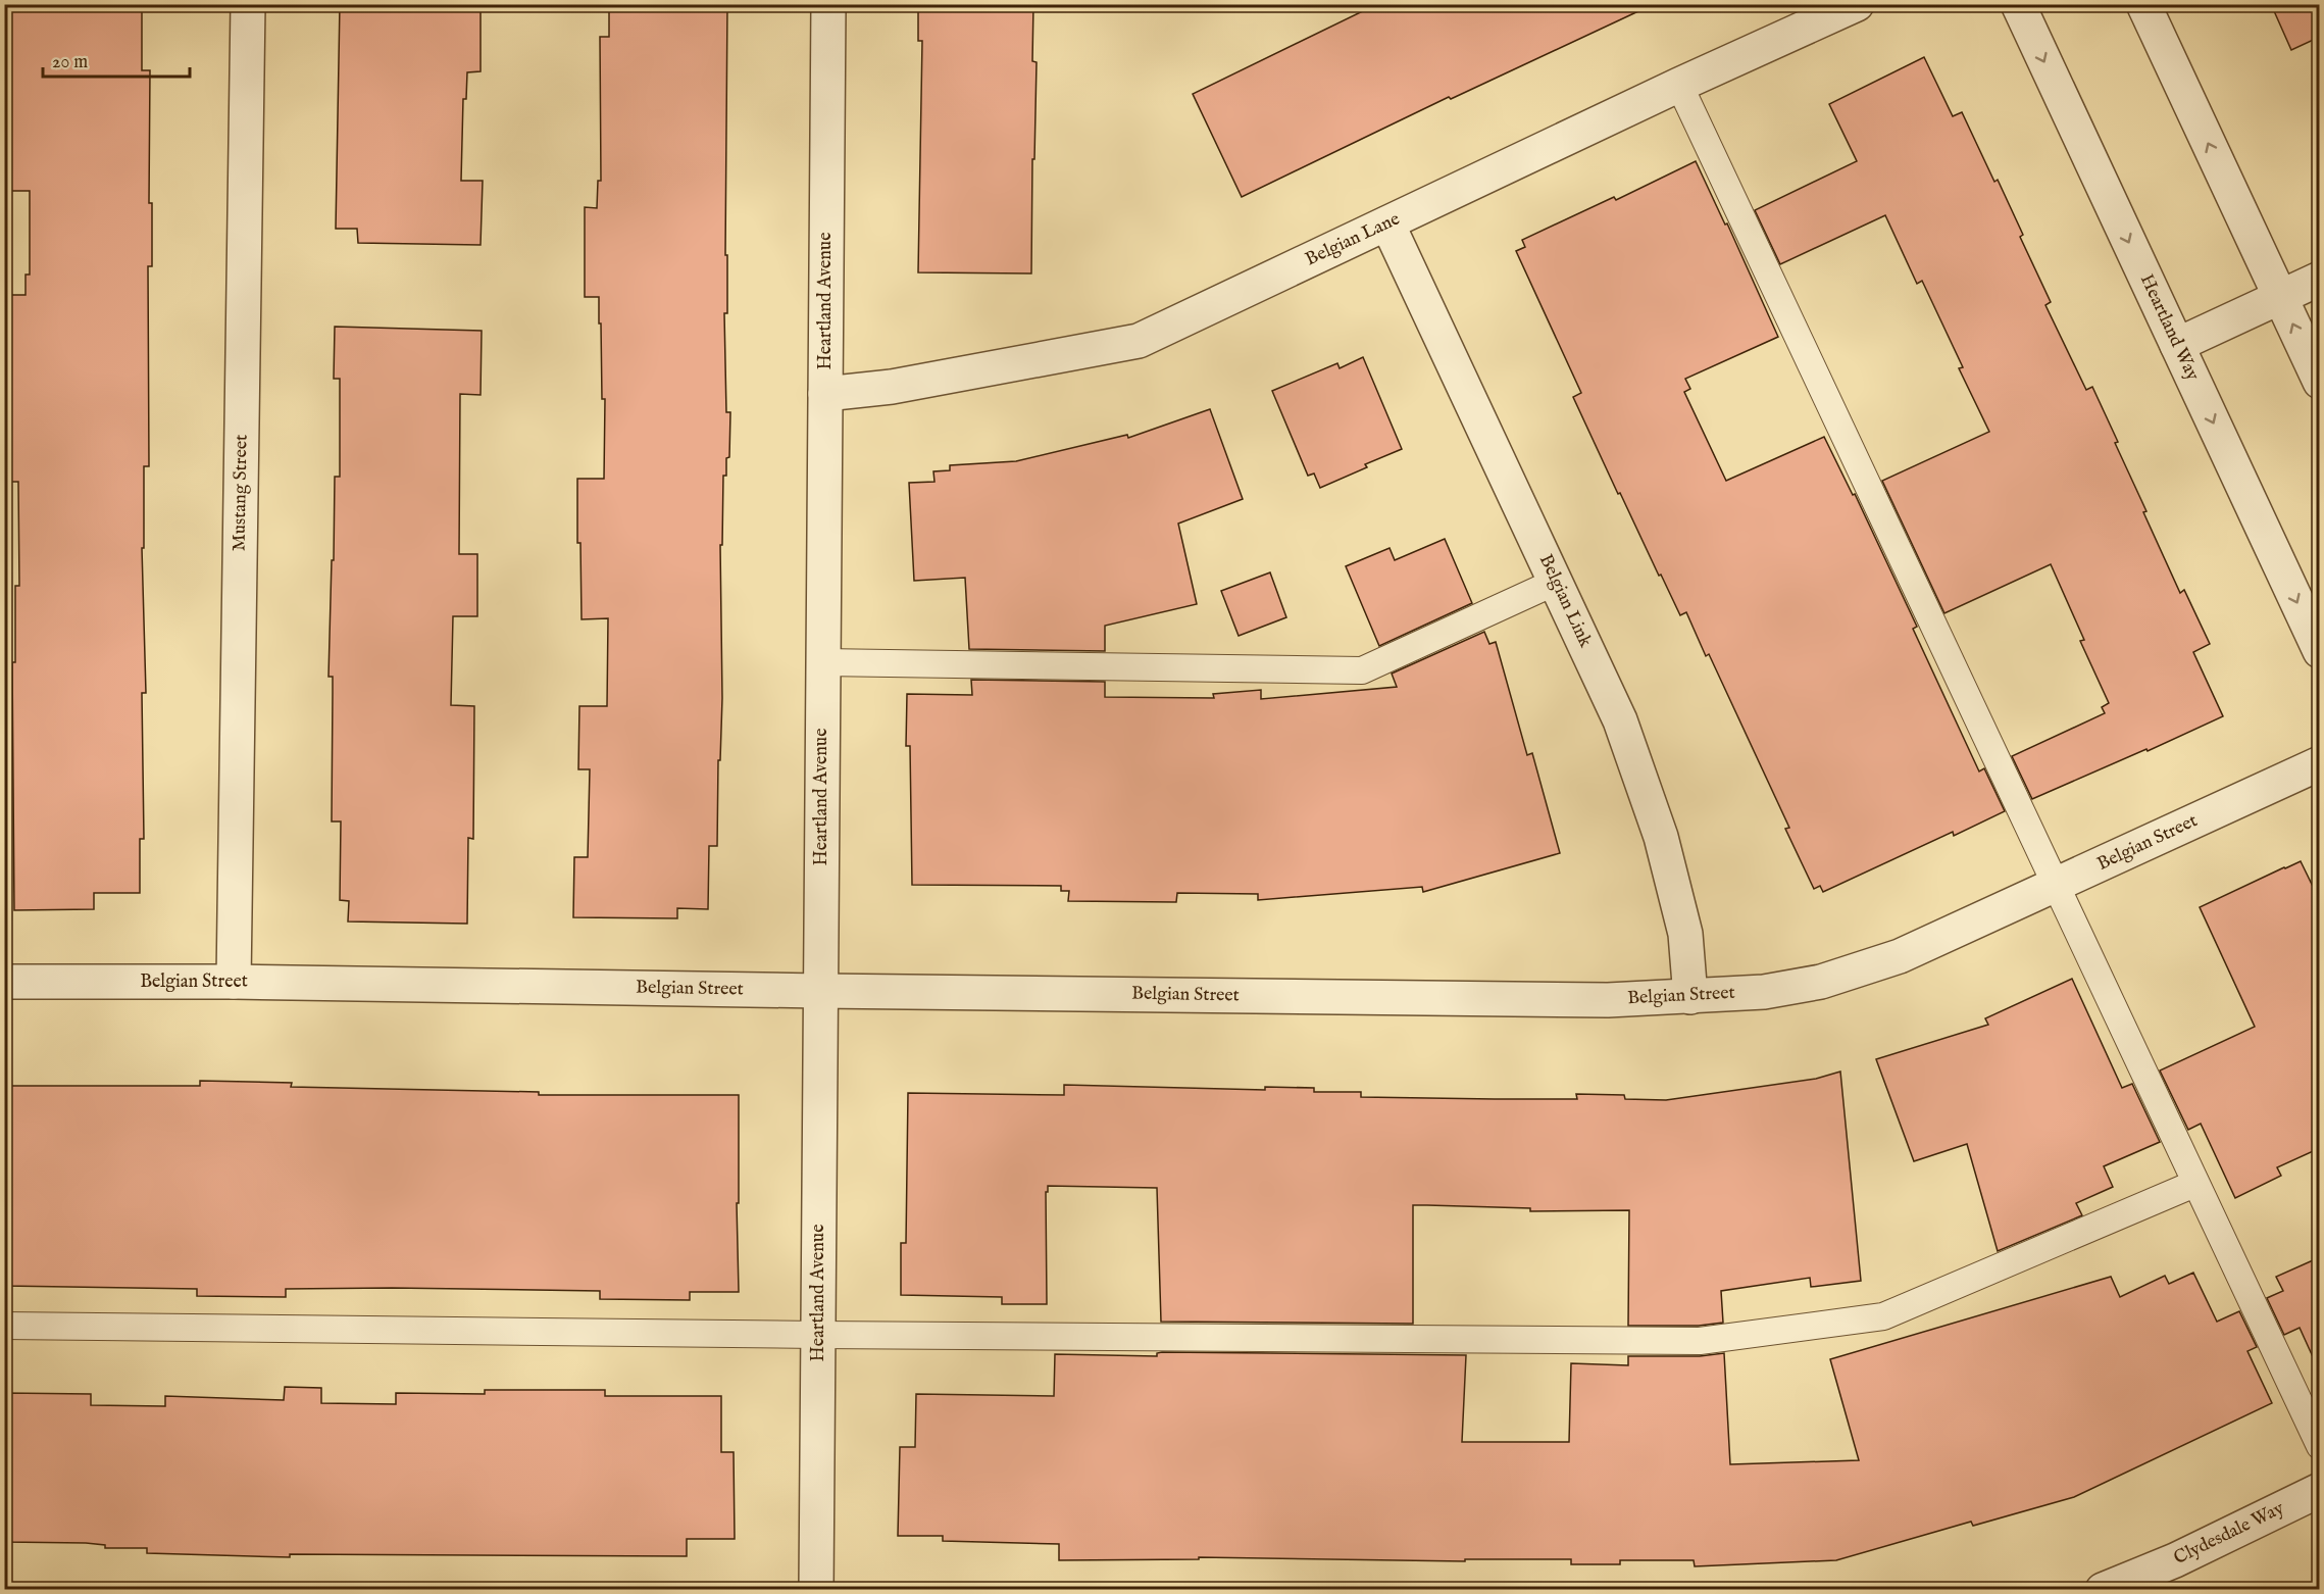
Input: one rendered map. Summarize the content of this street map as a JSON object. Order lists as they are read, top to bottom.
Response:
{
  "streets": {
    "street": [
      "Belgian Lane",
      "Heartland Avenue",
      "Heartland Way",
      "Mustang Street",
      "Belgian Link",
      "Belgian Street",
      "Clydesdale Way"
    ]
  },
  "crossings": [
    ["Belgian Lane", "Heartland Avenue"],
    ["Belgian Lane", "Belgian Link"],
    ["Heartland Avenue", "Belgian Street"],
    ["Mustang Street", "Belgian Street"],
    ["Belgian Link", "Belgian Street"]
  ],
  "scale_bar": "20 m"
}
